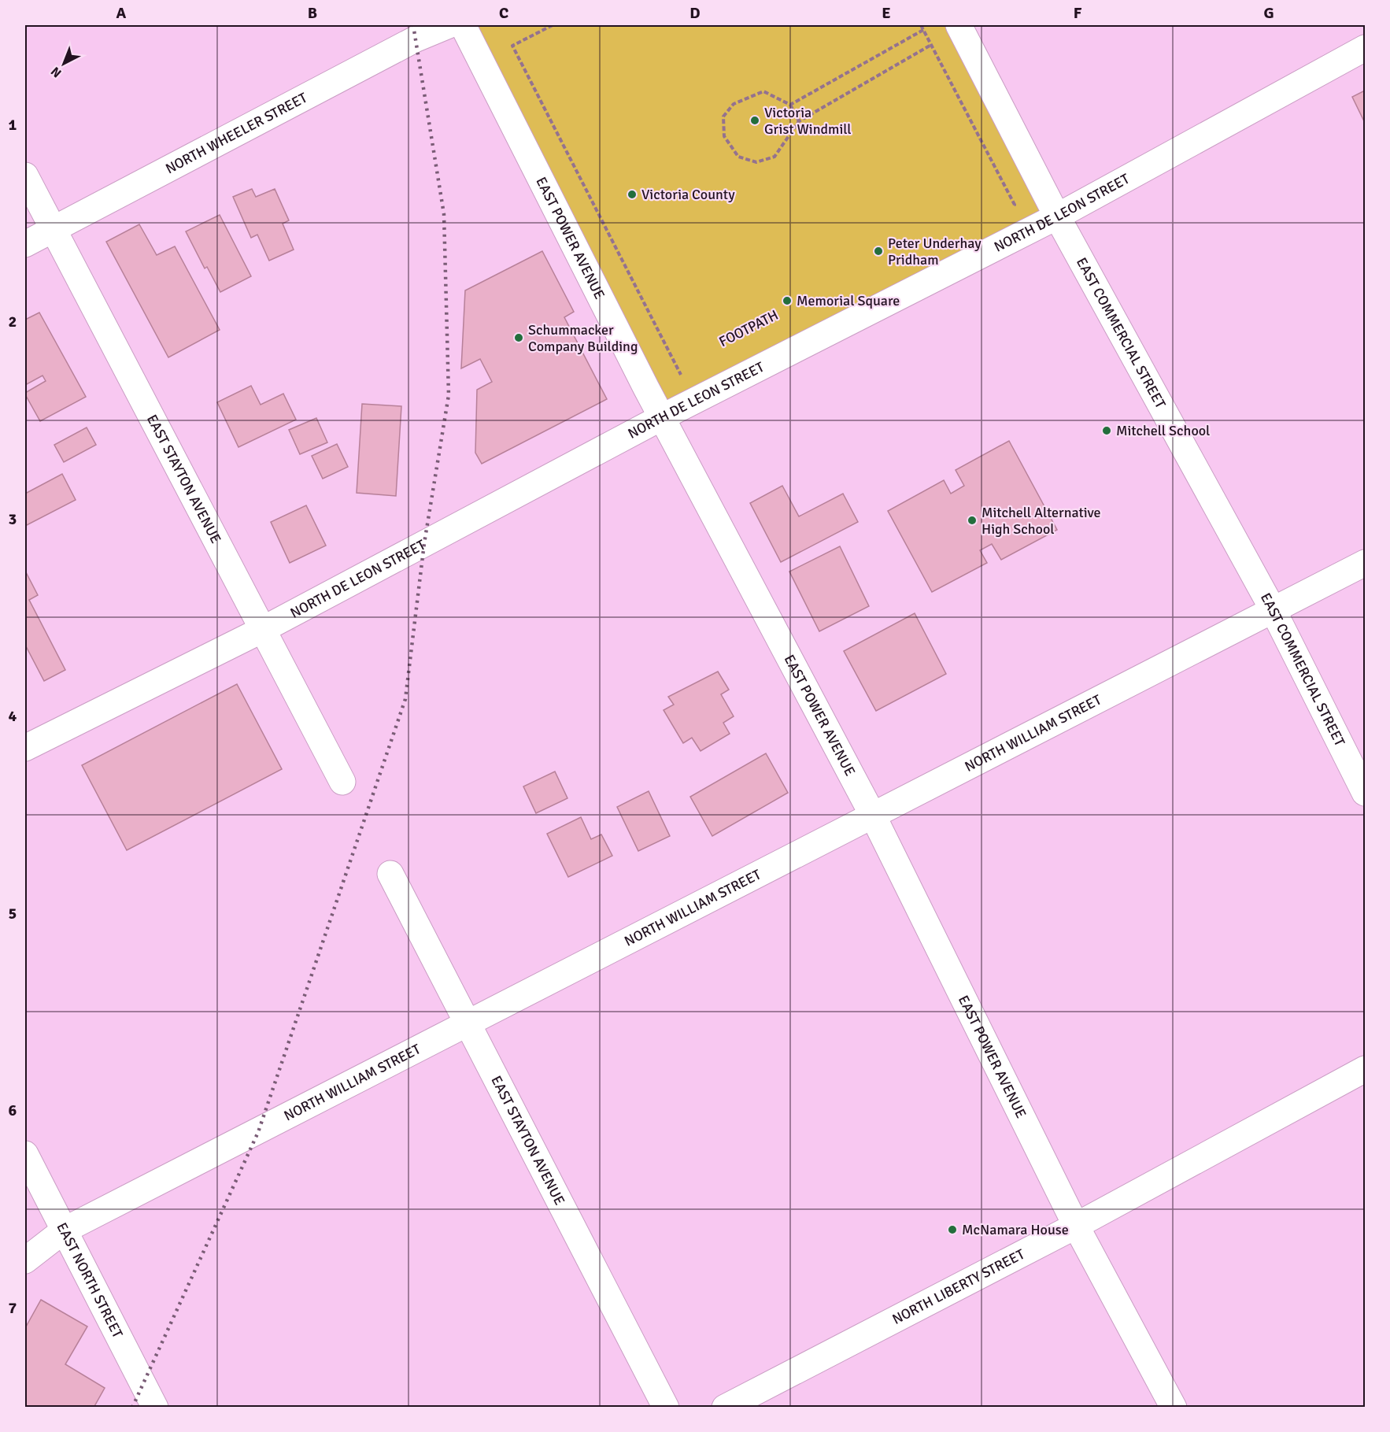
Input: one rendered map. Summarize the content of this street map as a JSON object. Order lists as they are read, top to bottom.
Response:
{
  "streets": {
    "street": [
      "NORTH WHEELER STREET",
      "NORTH DE LEON STREET",
      "EAST POWER AVENUE",
      "EAST COMMERCIAL STREET",
      "EAST STAYTON AVENUE",
      "NORTH WILLIAM STREET",
      "EAST NORTH STREET",
      "NORTH LIBERTY STREET"
    ]
  },
  "crossings": [
    ["NORTH WHEELER STREET", "EAST STAYTON AVENUE"],
    ["NORTH DE LEON STREET", "EAST POWER AVENUE"],
    ["NORTH DE LEON STREET", "EAST COMMERCIAL STREET"],
    ["NORTH DE LEON STREET", "EAST STAYTON AVENUE"],
    ["EAST POWER AVENUE", "NORTH WILLIAM STREET"],
    ["EAST POWER AVENUE", "NORTH LIBERTY STREET"],
    ["EAST COMMERCIAL STREET", "NORTH WILLIAM STREET"],
    ["EAST STAYTON AVENUE", "NORTH WILLIAM STREET"],
    ["NORTH WILLIAM STREET", "EAST NORTH STREET"]
  ],
  "places": [
    "Victoria Grist Windmill",
    "Victoria County",
    "Peter Underhay Pridham",
    "Memorial Square",
    "Schummacker Company Building",
    "Mitchell School",
    "Mitchell Alternative High School",
    "McNamara House"
  ],
  "north": "bottom left",
  "grid": {
    "columns": [
      "A",
      "B",
      "C",
      "D",
      "E",
      "F",
      "G"
    ],
    "rows": [
      "1",
      "2",
      "3",
      "4",
      "5",
      "6",
      "7"
    ]
  }
}
